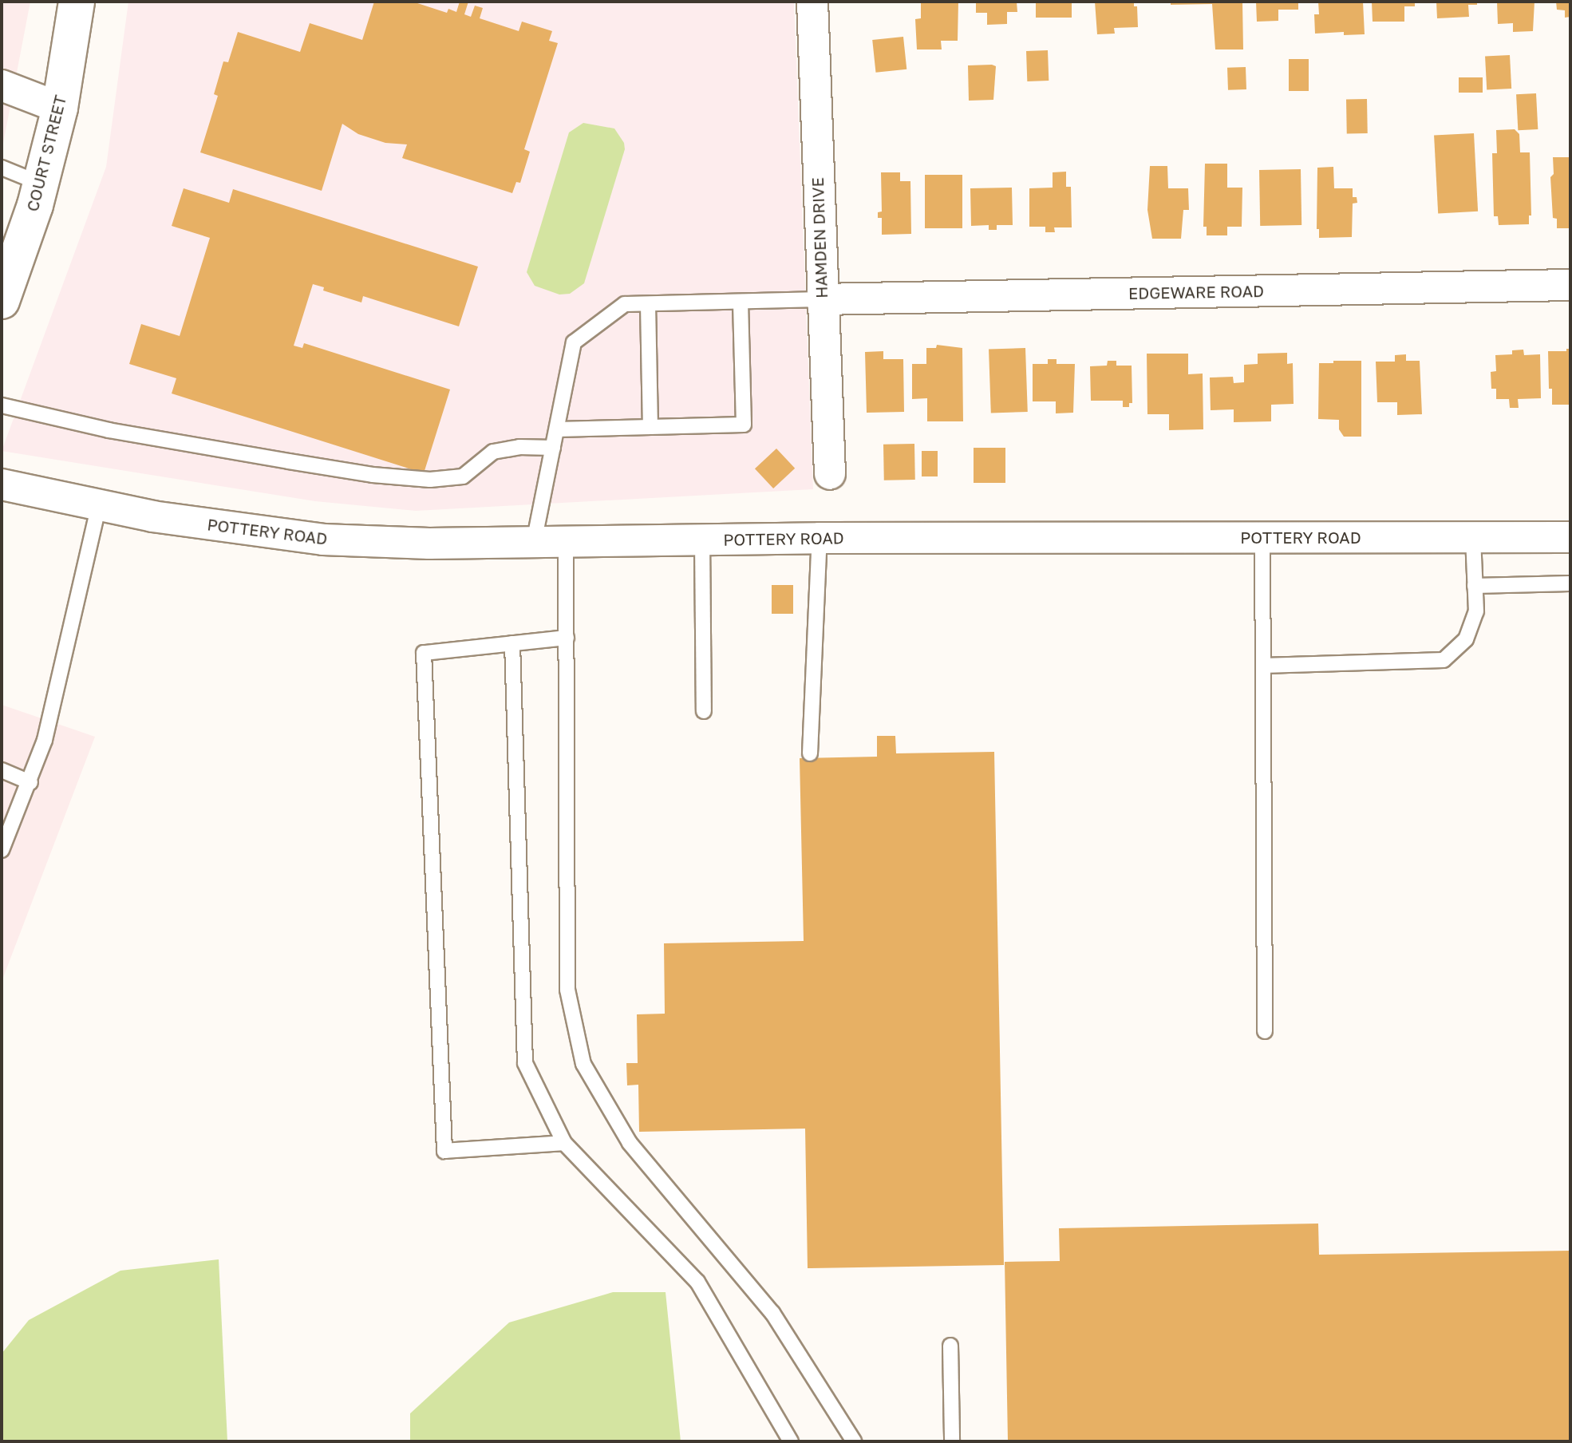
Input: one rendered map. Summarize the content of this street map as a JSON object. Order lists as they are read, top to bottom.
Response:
{
  "streets": {
    "main road": ["COURT STREET"],
    "street": ["HAMDEN DRIVE", "EDGEWARE ROAD", "POTTERY ROAD"]
  },
  "crossings": [
    ["HAMDEN DRIVE", "EDGEWARE ROAD"]
  ]
}
